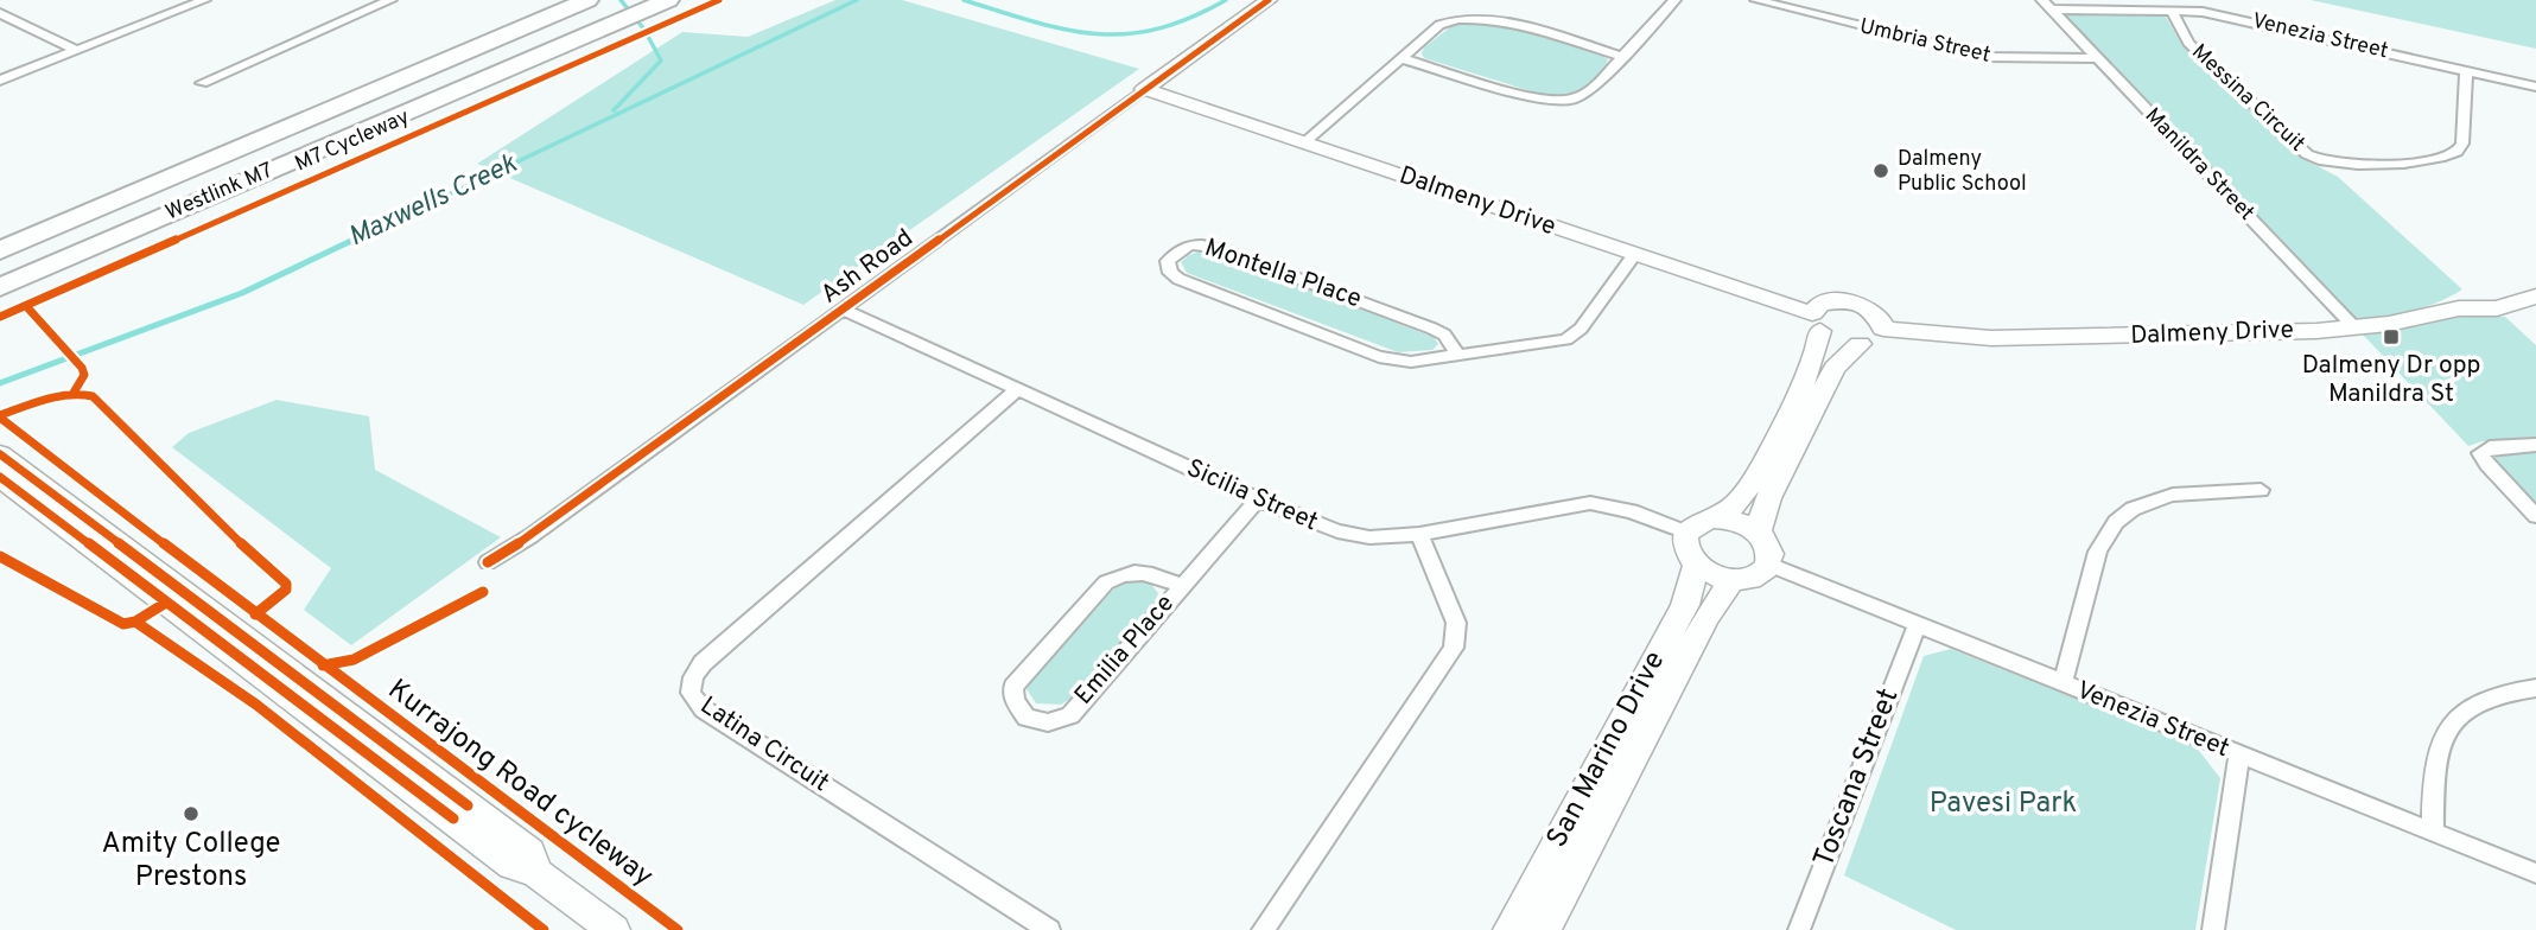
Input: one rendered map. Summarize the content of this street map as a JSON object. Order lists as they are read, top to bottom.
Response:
{
  "streets": {
    "highway": ["Westlink M7"],
    "street": [
      "Venezia Street",
      "Umbria Street",
      "Messina Circuit",
      "Manildra Street",
      "Dalmeny Drive",
      "Ash Road",
      "Montella Place",
      "Sicilia Street",
      "Emilia Place",
      "Latina Circuit",
      "San Marino Drive",
      "Toscana Street"
    ],
    "cycle path": ["M7 Cycleway", "Kurrajong Road cycleway"]
  },
  "crossings": [
    ["Venezia Street", "Messina Circuit"],
    ["Venezia Street", "Manildra Street"],
    ["Venezia Street", "Sicilia Street"],
    ["Venezia Street", "San Marino Drive"],
    ["Venezia Street", "Toscana Street"],
    ["Umbria Street", "Manildra Street"],
    ["Manildra Street", "Dalmeny Drive"],
    ["Dalmeny Drive", "Ash Road"],
    ["Dalmeny Drive", "Montella Place"],
    ["Ash Road", "Sicilia Street"],
    ["Sicilia Street", "Emilia Place"],
    ["Sicilia Street", "Latina Circuit"],
    ["Sicilia Street", "San Marino Drive"]
  ],
  "water": ["Maxwells Creek"],
  "parks": ["Pavesi Park"],
  "places": {
    "other": ["Dalmeny Public School", "Amity College Prestons"],
    "transit": ["Dalmeny Dr opp Manildra St"]
  }
}
